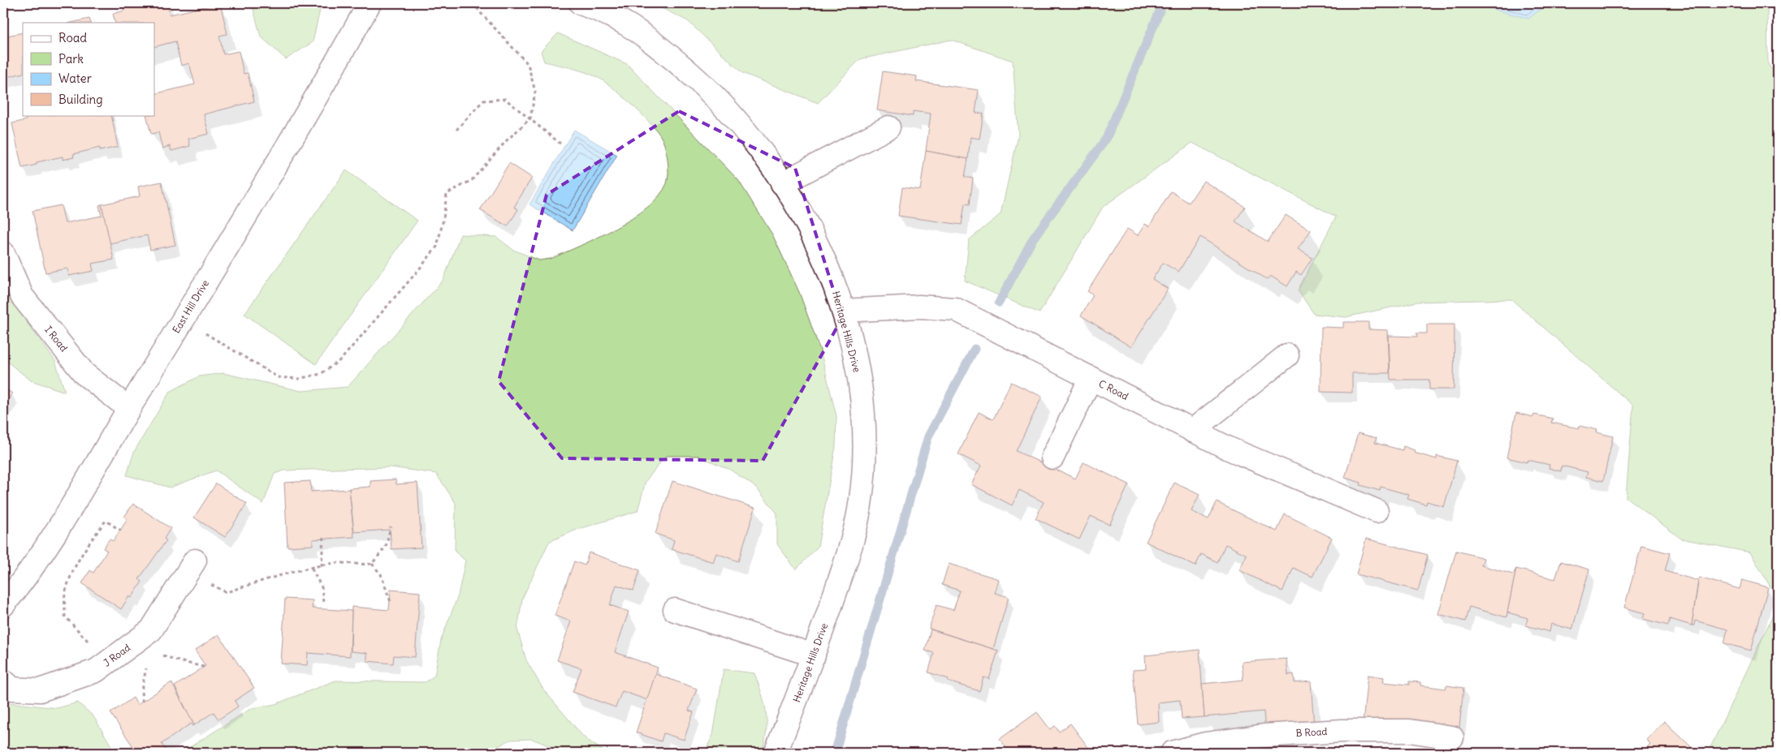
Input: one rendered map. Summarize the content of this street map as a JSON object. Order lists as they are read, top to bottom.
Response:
{
  "streets": {
    "street": [
      "East Hill Drive",
      "Heritage Hills Drive",
      "I Road",
      "C Road",
      "J Road",
      "B Road"
    ]
  },
  "crossings": [
    ["East Hill Drive", "I Road"],
    ["Heritage Hills Drive", "C Road"]
  ],
  "legend": [
    "Road",
    "Park",
    "Water",
    "Building"
  ]
}
